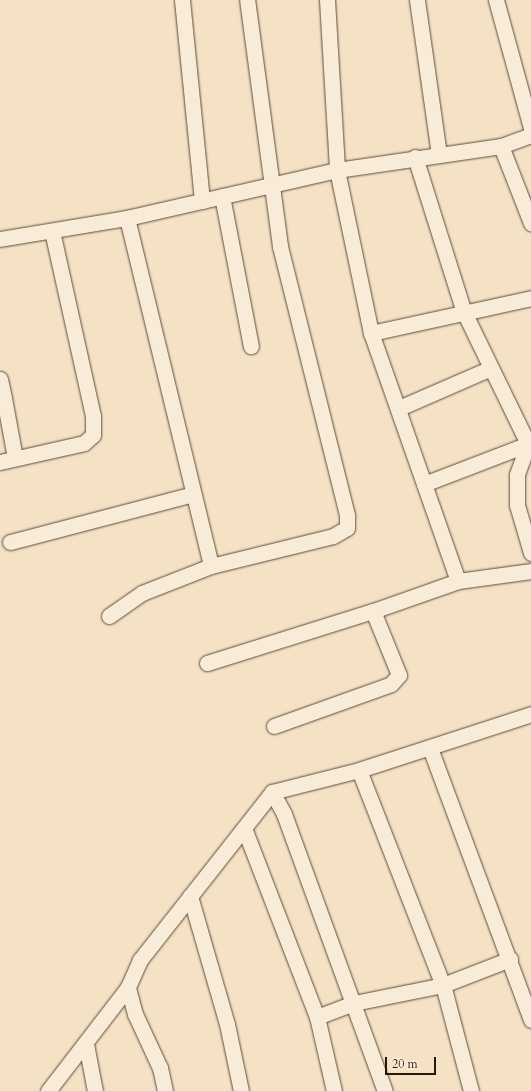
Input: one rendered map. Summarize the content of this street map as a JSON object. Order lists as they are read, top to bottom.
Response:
{
  "scale_bar": "20 m"
}
